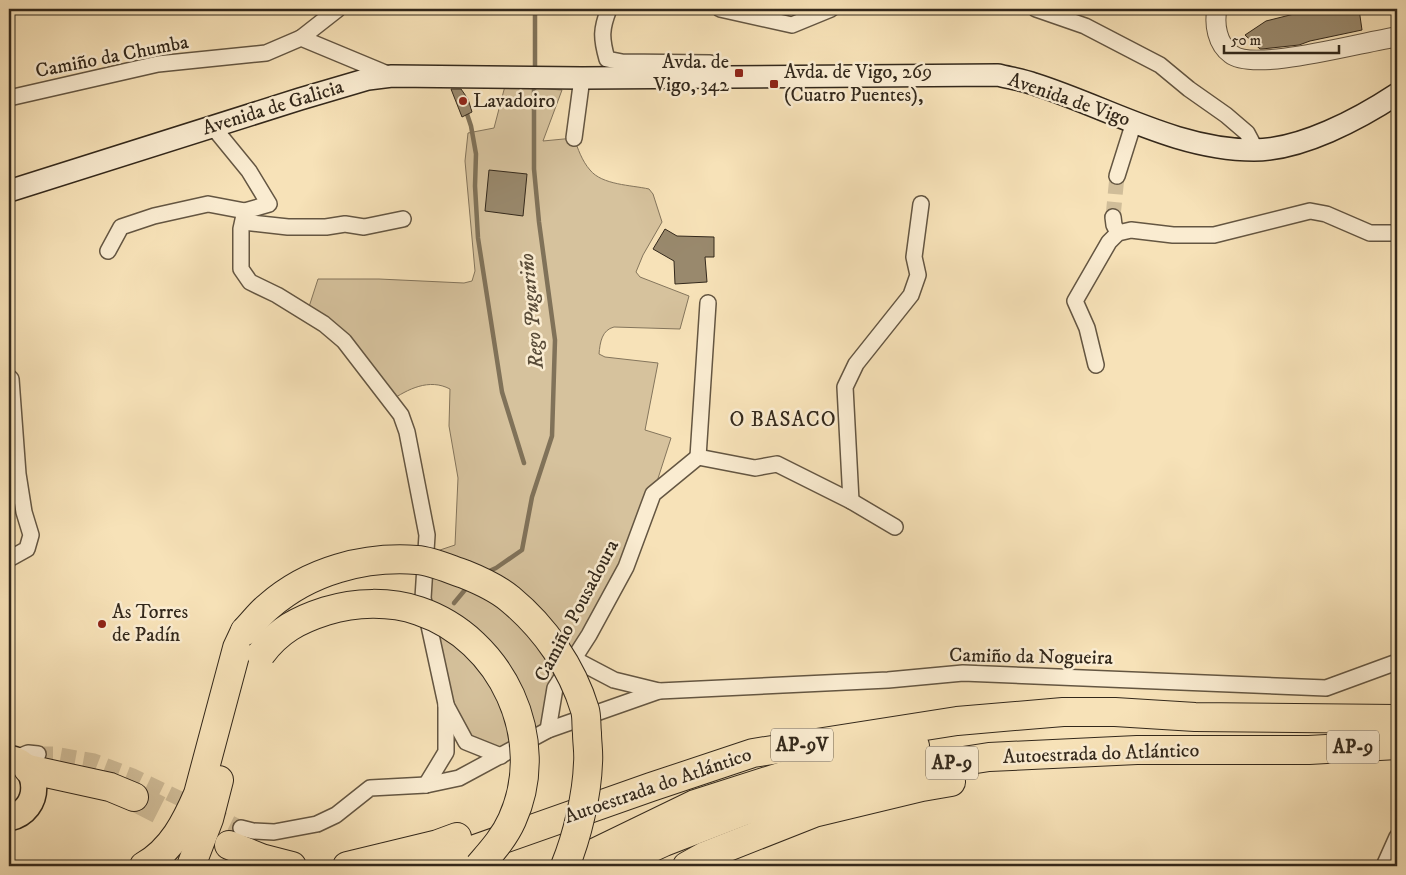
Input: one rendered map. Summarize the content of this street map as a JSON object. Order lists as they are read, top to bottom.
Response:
{
  "streets": {
    "highway": ["AP-9V", "AP-9", "Autoestrada do Atlántico"],
    "main road": ["Avenida de Vigo", "Avenida de Galicia"],
    "street": ["Camiño da Chumba", "Camiño Pousadoura", "Camiño da Nogueira"]
  },
  "crossings": [
    ["Avenida de Vigo", "Avenida de Galicia"],
    ["Camiño Pousadoura", "Camiño da Nogueira"]
  ],
  "districts": ["O BASACO"],
  "water": ["Rego Pugariño"],
  "places": {
    "transit": ["Avda. de Vigo, 342", "Avda. de Vigo, 269 (Cuatro Puentes),"],
    "other": ["Lavadoiro", "As Torres de Padín"]
  },
  "scale_bar": "50 m"
}
